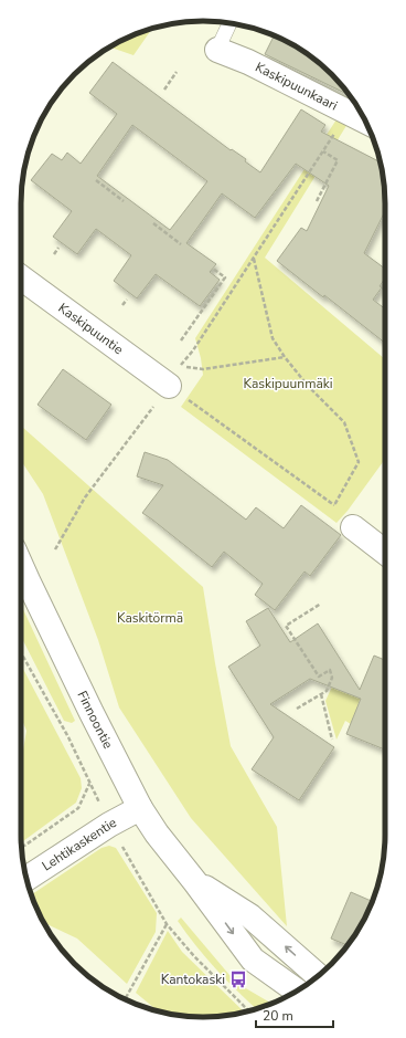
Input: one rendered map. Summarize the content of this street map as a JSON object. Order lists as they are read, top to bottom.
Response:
{
  "streets": {
    "main road": [
      "Kaskipuunkaari",
      "Kaskipuuntie",
      "Finnoontie",
      "Lehtikaskentie"
    ]
  },
  "crossings": [
    ["Finnoontie", "Lehtikaskentie"]
  ],
  "parks": ["Kaskipuunmäki", "Kaskitörmä"],
  "places": {
    "bus stop": ["Kantokaski"]
  },
  "scale_bar": "20 m"
}
